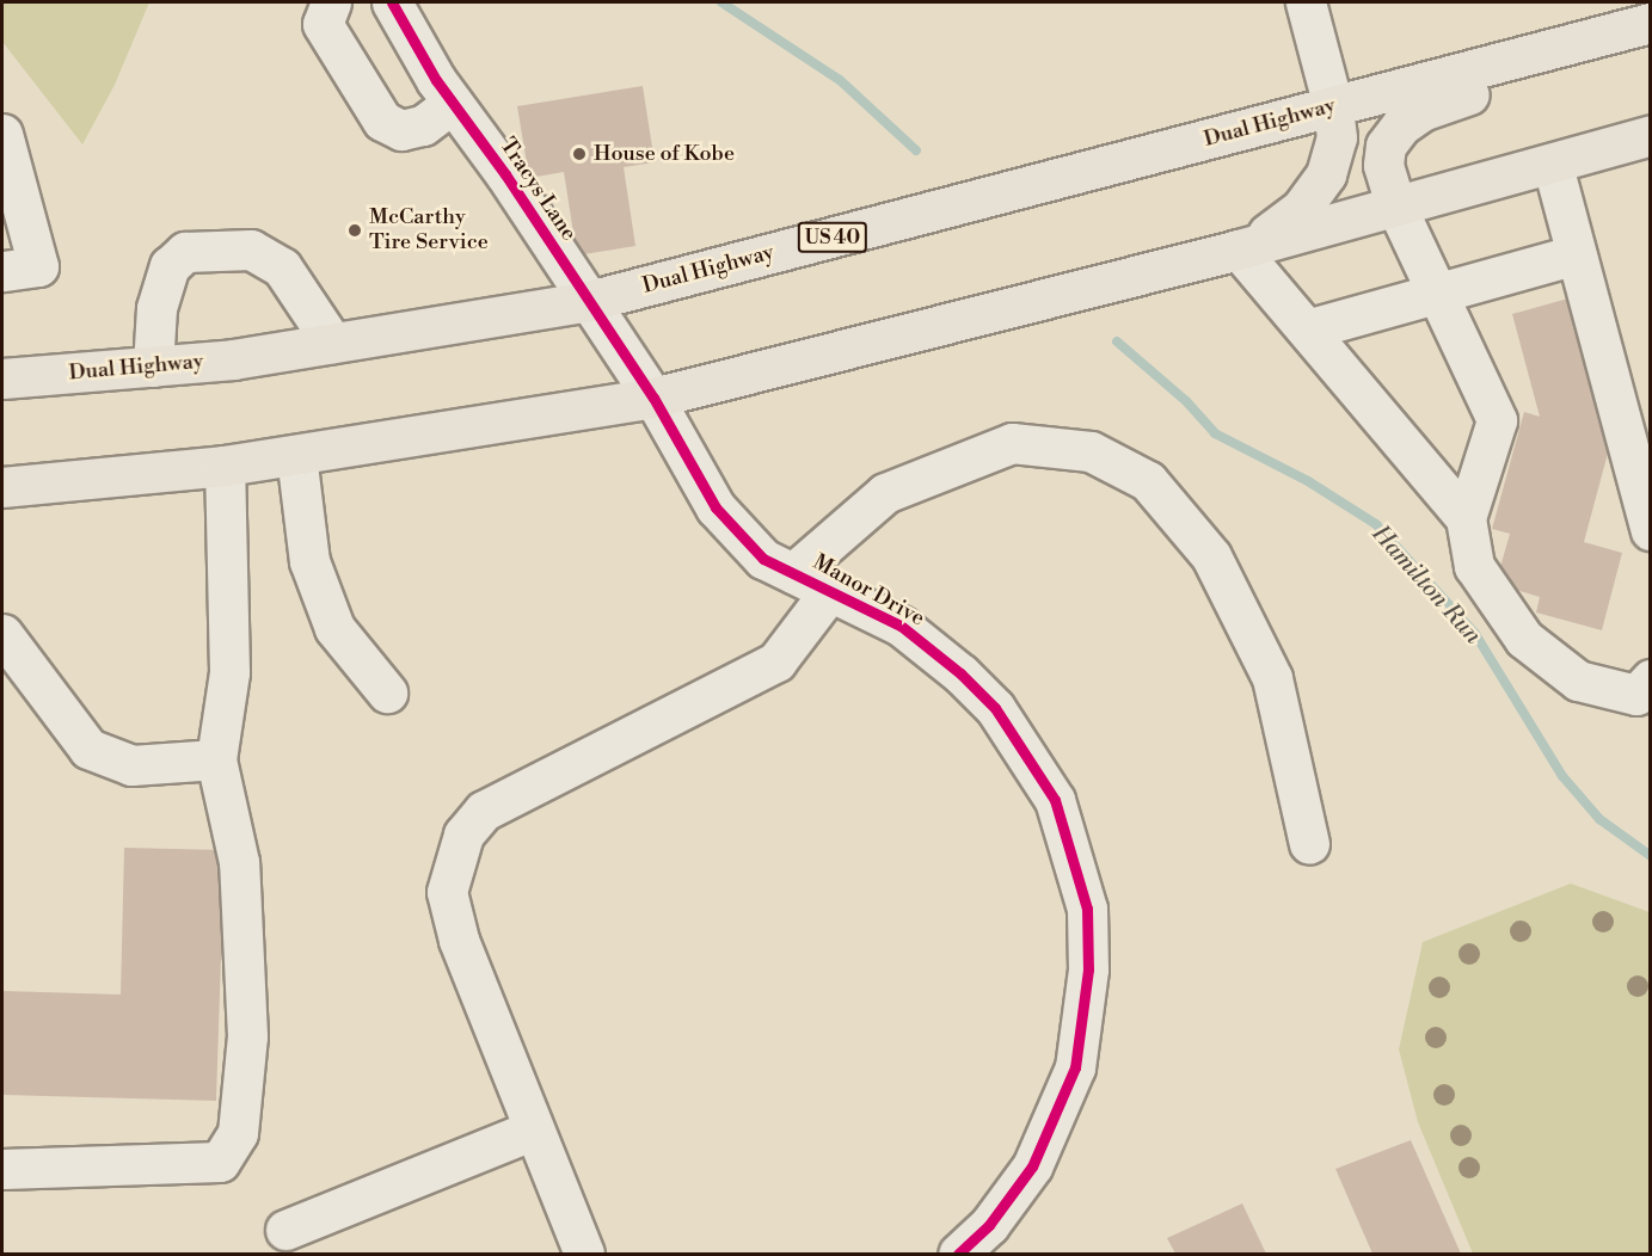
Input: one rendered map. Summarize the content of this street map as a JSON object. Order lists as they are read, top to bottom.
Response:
{
  "streets": {
    "main road": ["Dual Highway", "US 40"],
    "street": ["Tracys Lane", "Manor Drive"]
  },
  "crossings": [
    ["Dual Highway", "Tracys Lane"],
    ["Tracys Lane", "Manor Drive"]
  ],
  "water": ["Hamilton Run"],
  "places": ["House of Kobe", "McCarthy Tire Service"]
}
